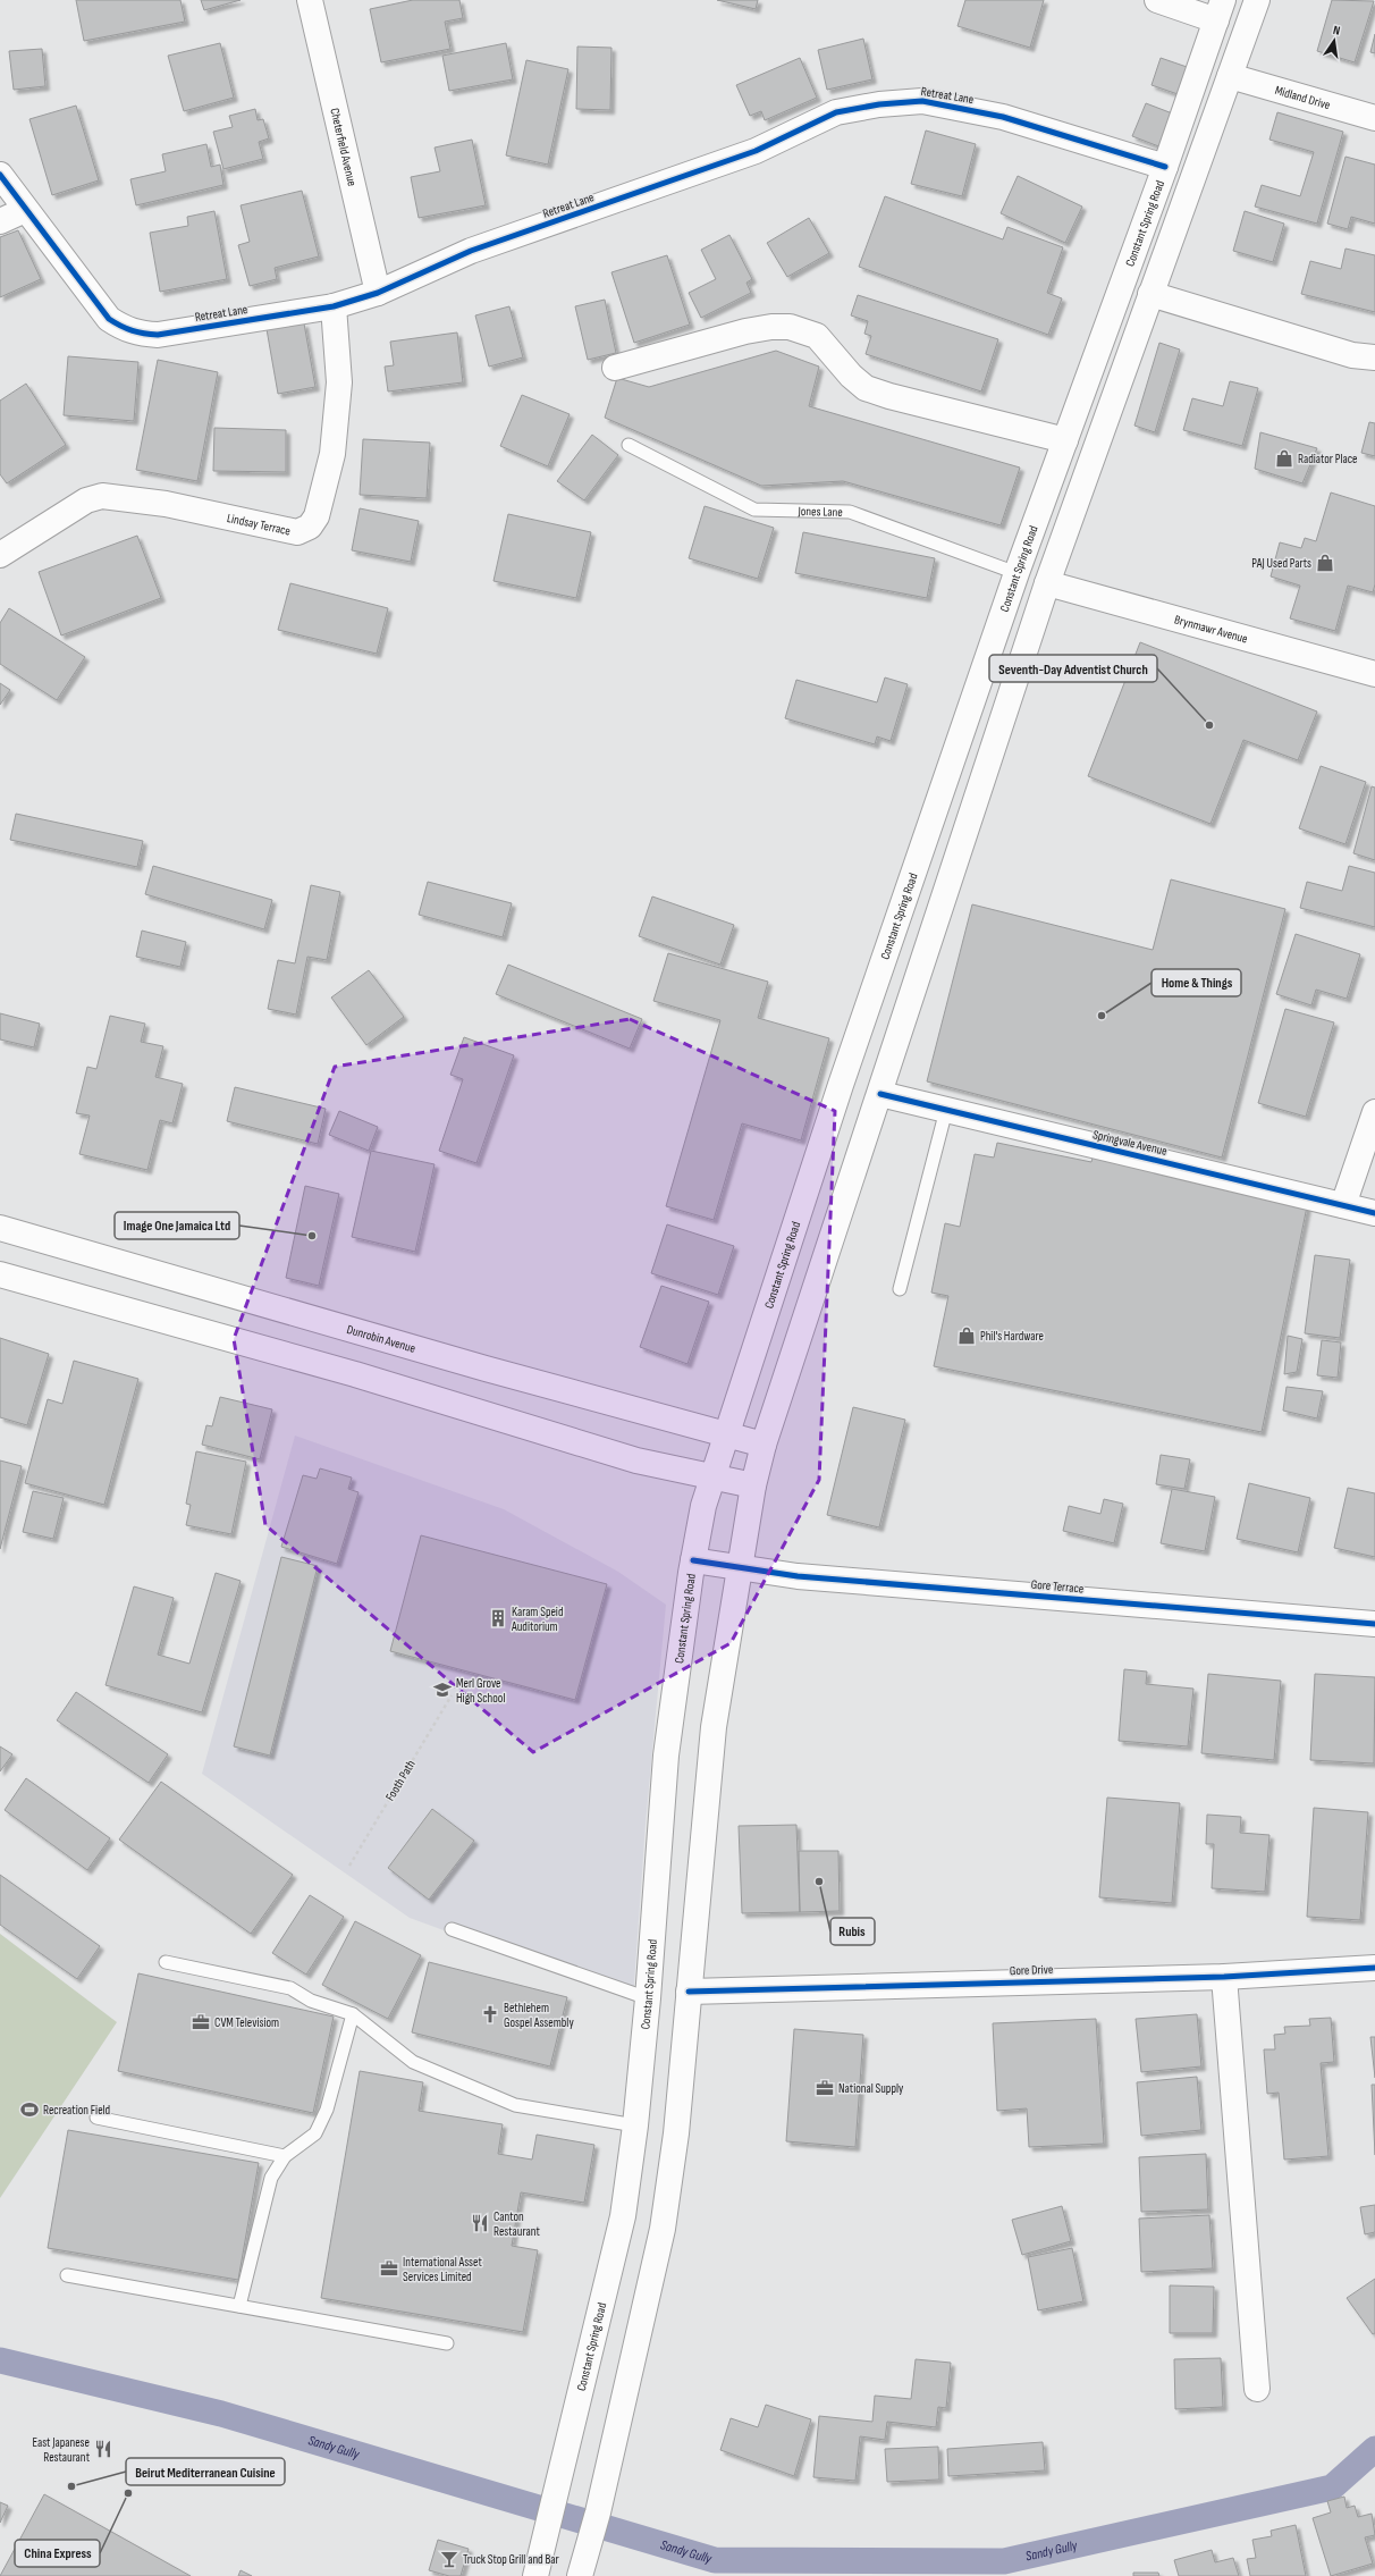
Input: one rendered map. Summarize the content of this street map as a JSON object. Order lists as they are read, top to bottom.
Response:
{
  "streets": {
    "main road": [
      "Retreat Lane",
      "Midland Drive",
      "Cheterfield Avenue",
      "Constant Spring Road",
      "Lindsay Terrace",
      "Brynmawr Avenue",
      "Springvale Avenue",
      "Dunrobin Avenue",
      "Gore Terrace",
      "Gore Drive"
    ],
    "lane": ["Jones Lane"],
    "path": ["Footh Path"]
  },
  "crossings": [
    ["Retreat Lane", "Cheterfield Avenue"],
    ["Retreat Lane", "Constant Spring Road"],
    ["Retreat Lane", "Lindsay Terrace"],
    ["Constant Spring Road", "Jones Lane"],
    ["Constant Spring Road", "Dunrobin Avenue"],
    ["Constant Spring Road", "Gore Terrace"]
  ],
  "water": ["Sandy Gully"],
  "places": {
    "shop": ["Radiator Place", "PAJ Used Parts", "Phil's Hardware"],
    "other": [
      "Seventh-Day Adventist Church",
      "Home & Things",
      "Image One Jamaica Ltd",
      "Rubis",
      "Beirut Mediterranean Cuisine",
      "China Express"
    ],
    "building": ["Karam Speid Auditorium"],
    "school or university": ["Merl Grove High School"],
    "church": ["Bethlehem Gospel Assembly"],
    "office": ["CVM Televisiom", "National Supply", "International Asset Services Limited"],
    "sports": ["Recreation Field"],
    "restaurant": ["Canton Restaurant", "East Japanese Restaurant"],
    "bar": ["Truck Stop Grill and Bar"]
  },
  "north": "top"
}
